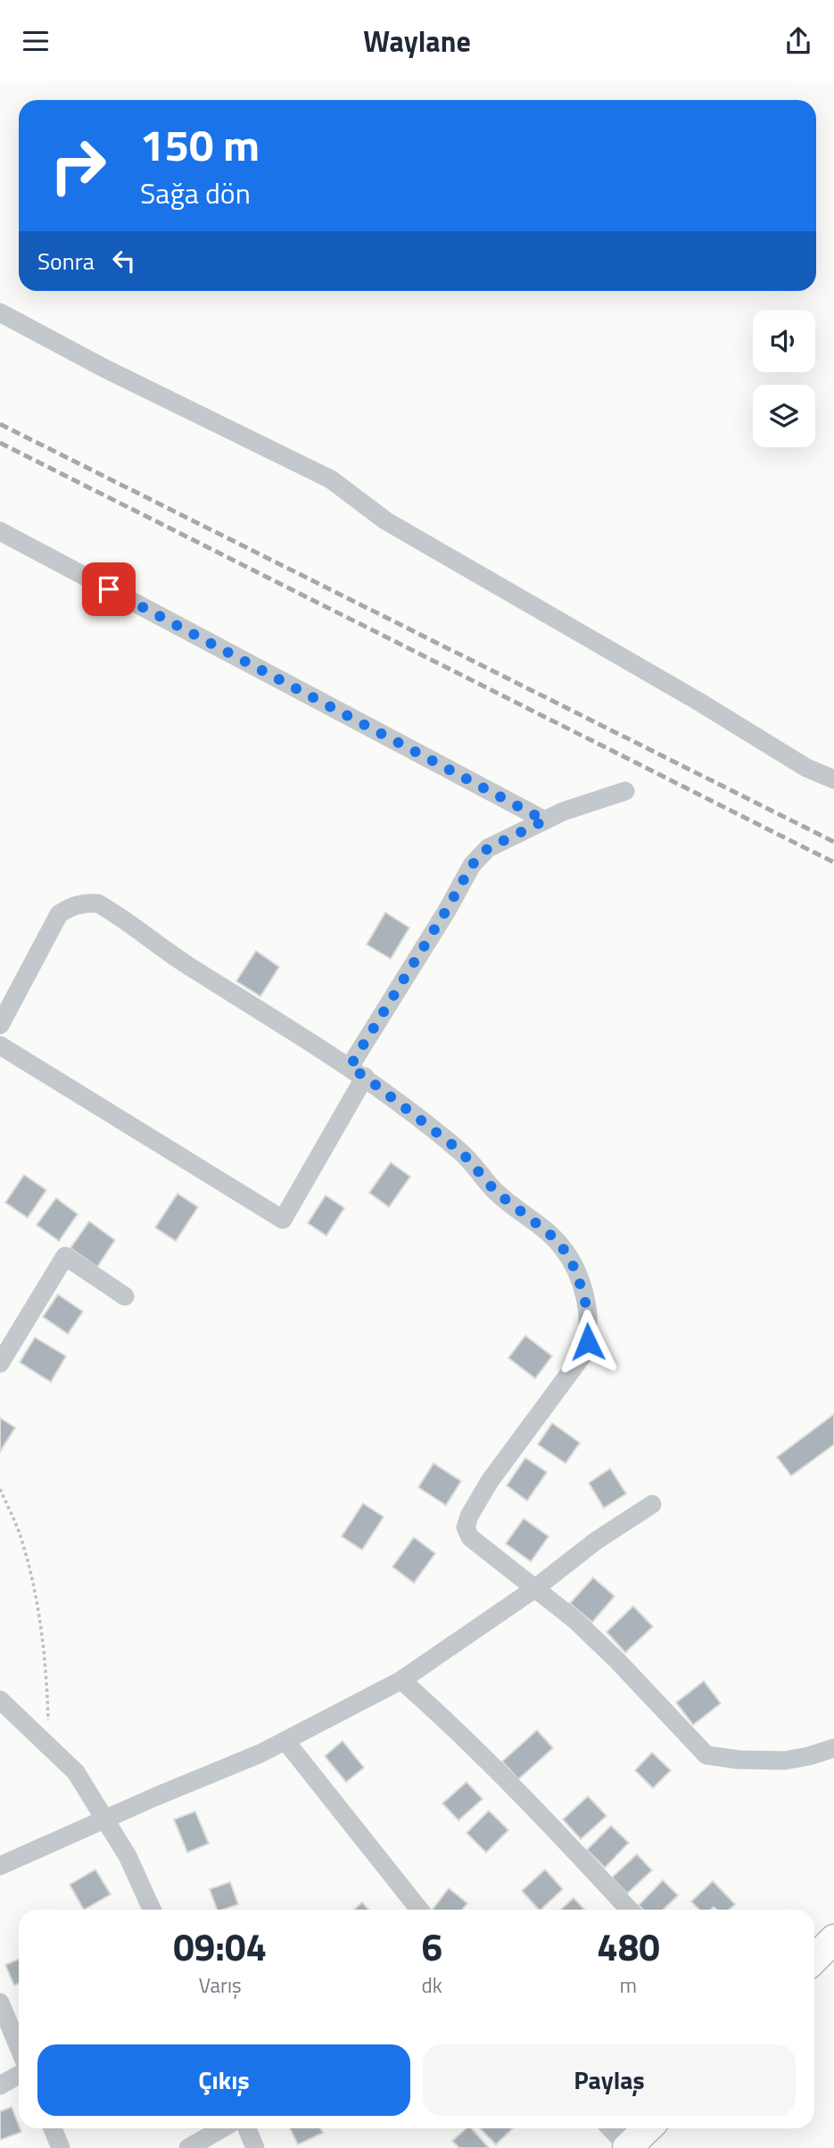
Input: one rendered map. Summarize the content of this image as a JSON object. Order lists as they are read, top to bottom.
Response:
{
  "page": {
    "header": "Waylane",
    "turn": ["150 m", "Sağa dön"],
    "then": "Sonra",
    "eta": [
      "09:04",
      "Varış",
      "6",
      "dk",
      "480",
      "m"
    ],
    "buttons": ["Çıkış", "Paylaş"]
  }
}
